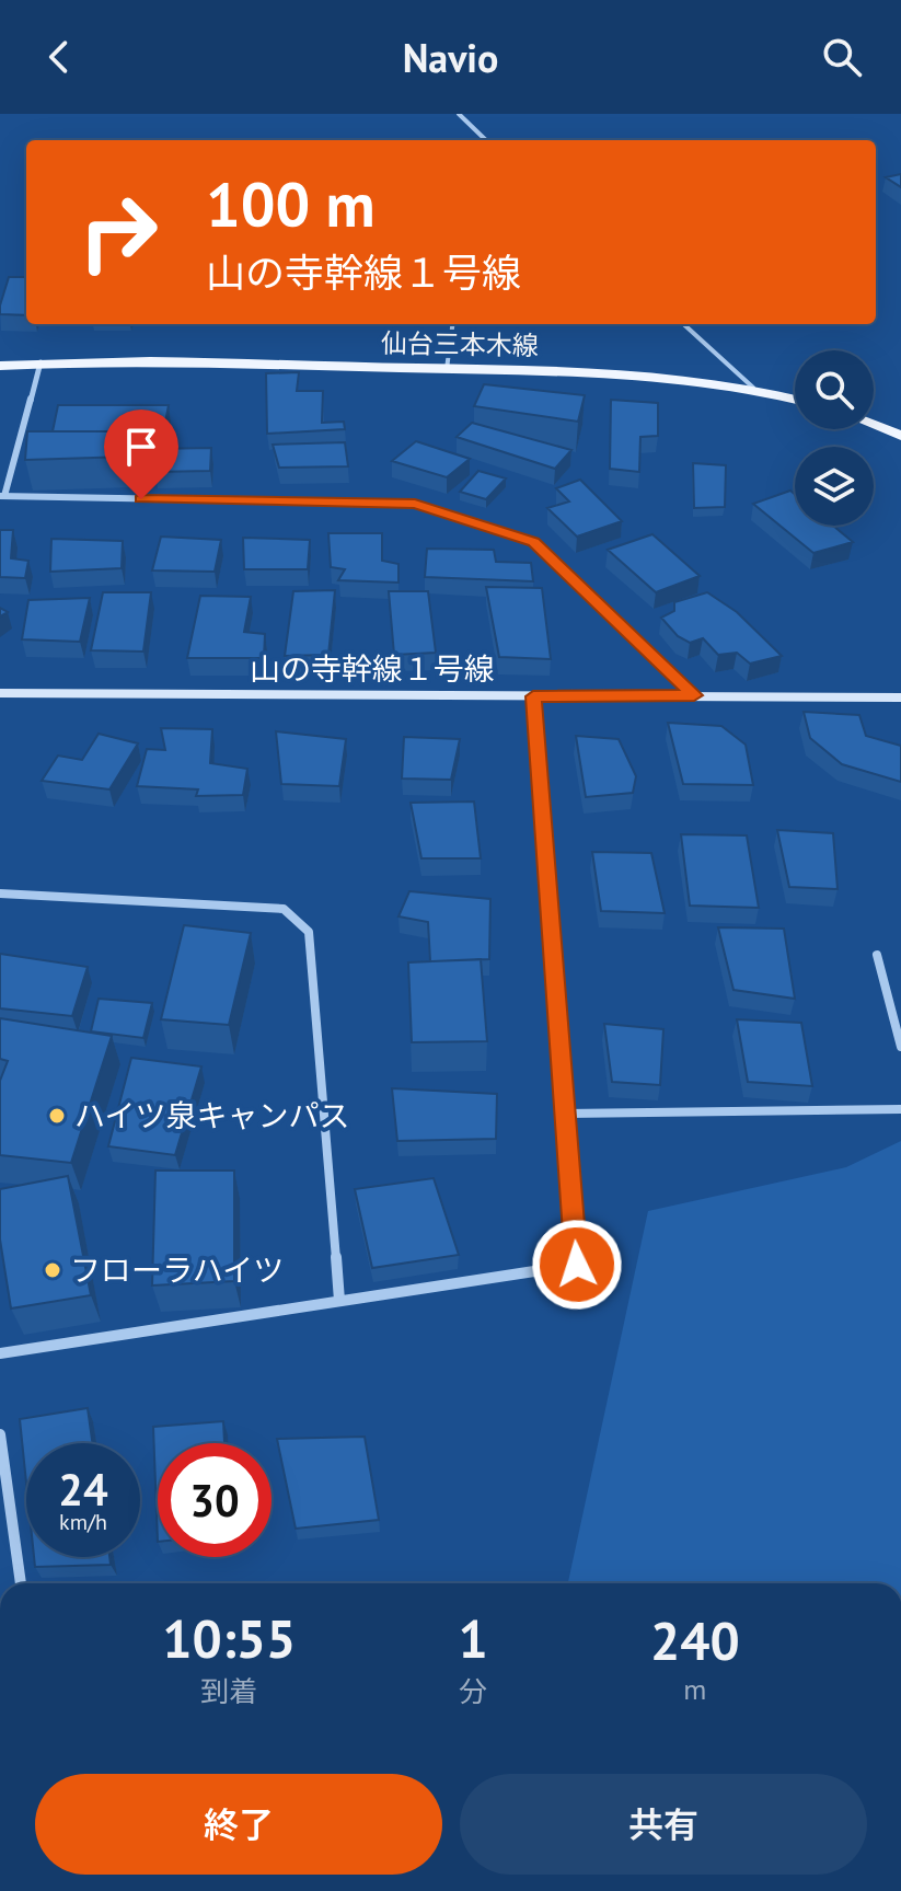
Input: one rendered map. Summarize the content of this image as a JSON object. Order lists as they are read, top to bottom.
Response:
{
  "streets": {
    "main road": ["仙台三本木線"],
    "street": ["山の寺幹線１号線"]
  },
  "places": ["ハイツ泉キャンパス", "フローラハイツ"],
  "page": {
    "header": "Navio",
    "turn": ["100 m", "山の寺幹線１号線"],
    "speed": "24 km/h",
    "limit": "30",
    "eta": [
      "10:55",
      "到着",
      "1",
      "分",
      "240",
      "m"
    ],
    "buttons": ["終了", "共有"]
  }
}
